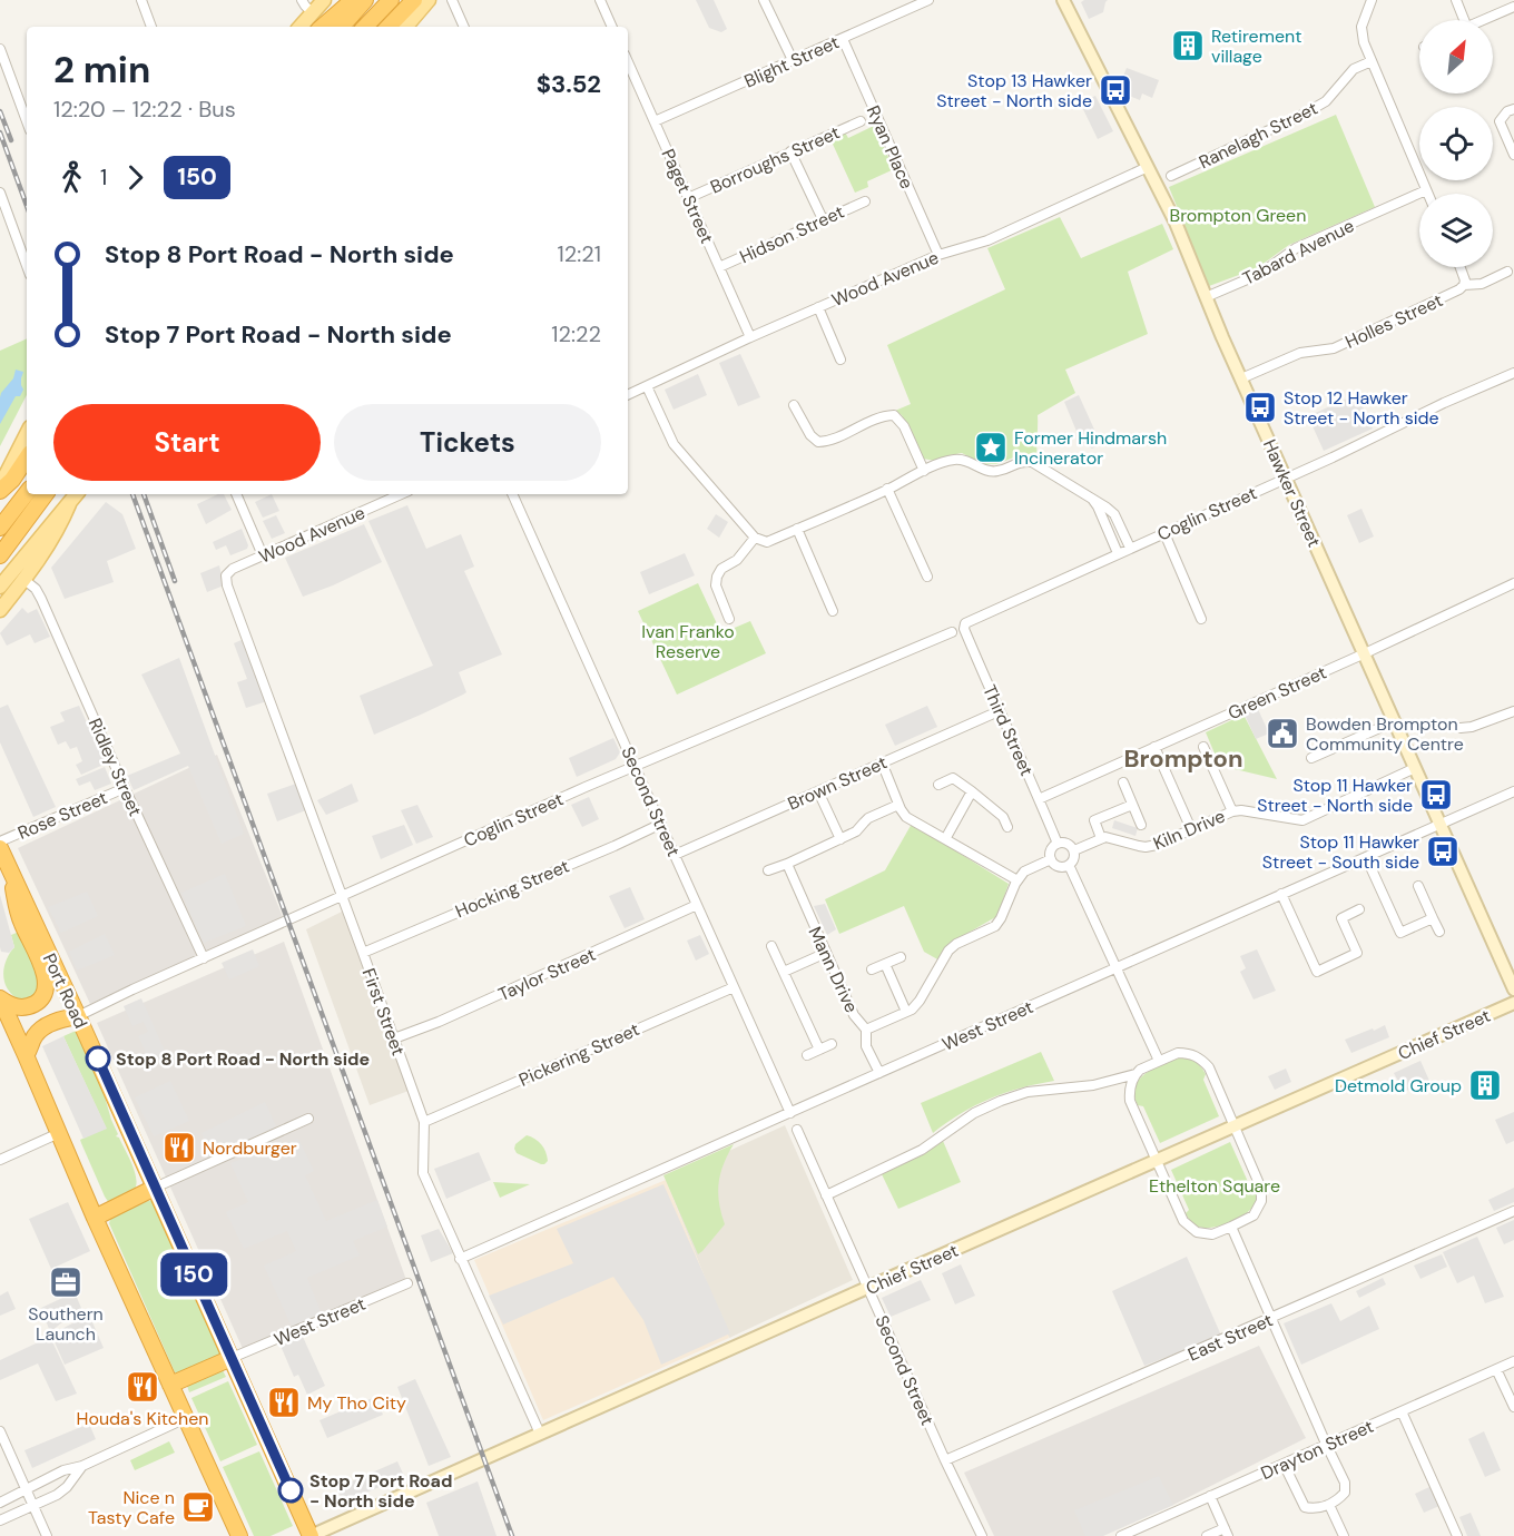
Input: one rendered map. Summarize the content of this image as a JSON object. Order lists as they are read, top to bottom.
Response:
{
  "streets": {
    "highway": ["Port Road"],
    "street": [
      "Blight Street",
      "Ranelagh Street",
      "Ryan Place",
      "Borroughs Street",
      "Paget Street",
      "Hidson Street",
      "Tabard Avenue",
      "Wood Avenue",
      "Holles Street",
      "Hawker Street",
      "Coglin Street",
      "Green Street",
      "Third Street",
      "Ridley Street",
      "Brown Street",
      "Second Street",
      "Rose Street",
      "Kiln Drive",
      "Hocking Street",
      "Mann Drive",
      "Taylor Street",
      "First Street",
      "West Street",
      "Chief Street",
      "Pickering Street",
      "East Street",
      "Drayton Street"
    ]
  },
  "crossings": [
    ["Blight Street", "Ryan Place"],
    ["Blight Street", "Paget Street"],
    ["Ryan Place", "Wood Avenue"],
    ["Borroughs Street", "Paget Street"],
    ["Paget Street", "Hidson Street"],
    ["Paget Street", "Wood Avenue"],
    ["Tabard Avenue", "Hawker Street"],
    ["Wood Avenue", "Hawker Street"],
    ["Wood Avenue", "First Street"],
    ["Holles Street", "Hawker Street"],
    ["Hawker Street", "Coglin Street"],
    ["Hawker Street", "Green Street"],
    ["Hawker Street", "Kiln Drive"],
    ["Hawker Street", "West Street"],
    ["Coglin Street", "Third Street"],
    ["Coglin Street", "Ridley Street"],
    ["Coglin Street", "Second Street"],
    ["Coglin Street", "Port Road"],
    ["Coglin Street", "First Street"],
    ["Green Street", "Third Street"],
    ["Third Street", "Brown Street"],
    ["Ridley Street", "Rose Street"],
    ["Brown Street", "Second Street"],
    ["Second Street", "Hocking Street"],
    ["Second Street", "Taylor Street"],
    ["Second Street", "West Street"],
    ["Second Street", "Chief Street"],
    ["Second Street", "Pickering Street"],
    ["Second Street", "East Street"],
    ["Hocking Street", "First Street"],
    ["Mann Drive", "West Street"],
    ["Taylor Street", "First Street"],
    ["Port Road", "West Street"],
    ["Port Road", "Chief Street"],
    ["First Street", "West Street"],
    ["First Street", "Chief Street"],
    ["First Street", "Pickering Street"]
  ],
  "districts": ["Brompton"],
  "parks": ["Brompton Green", "Ivan Franko Reserve", "Ethelton Square"],
  "places": {
    "building": ["Retirement village", "Detmold Group"],
    "bus stop": [
      "Stop 13 Hawker Street - North side",
      "Stop 12 Hawker Street - North side",
      "Stop 11 Hawker Street - North side",
      "Stop 11 Hawker Street - South side"
    ],
    "place": ["Former Hindmarsh Incinerator"],
    "public building": ["Bowden Brompton Community Centre"],
    "other": ["Stop 8 Port Road - North side", "Stop 7 Port Road - North side"],
    "restaurant": ["Nordburger", "Houda's Kitchen", "My Tho City"],
    "office": ["Southern Launch"],
    "cafe": ["Nice n Tasty Cafe"]
  },
  "lines": ["bus line 150"],
  "north": "top right",
  "page": {
    "on_map": "150",
    "heading": ["2 min", "12:20 – 12:22 · Bus", "$3.52"],
    "legs": ["1", "150"],
    "list": [
      {
        "name": "Stop 8 Port Road - North side",
        "value": "12:21"
      },
      {
        "name": "Stop 7 Port Road - North side",
        "value": "12:22"
      }
    ],
    "buttons": ["Start", "Tickets"]
  }
}
